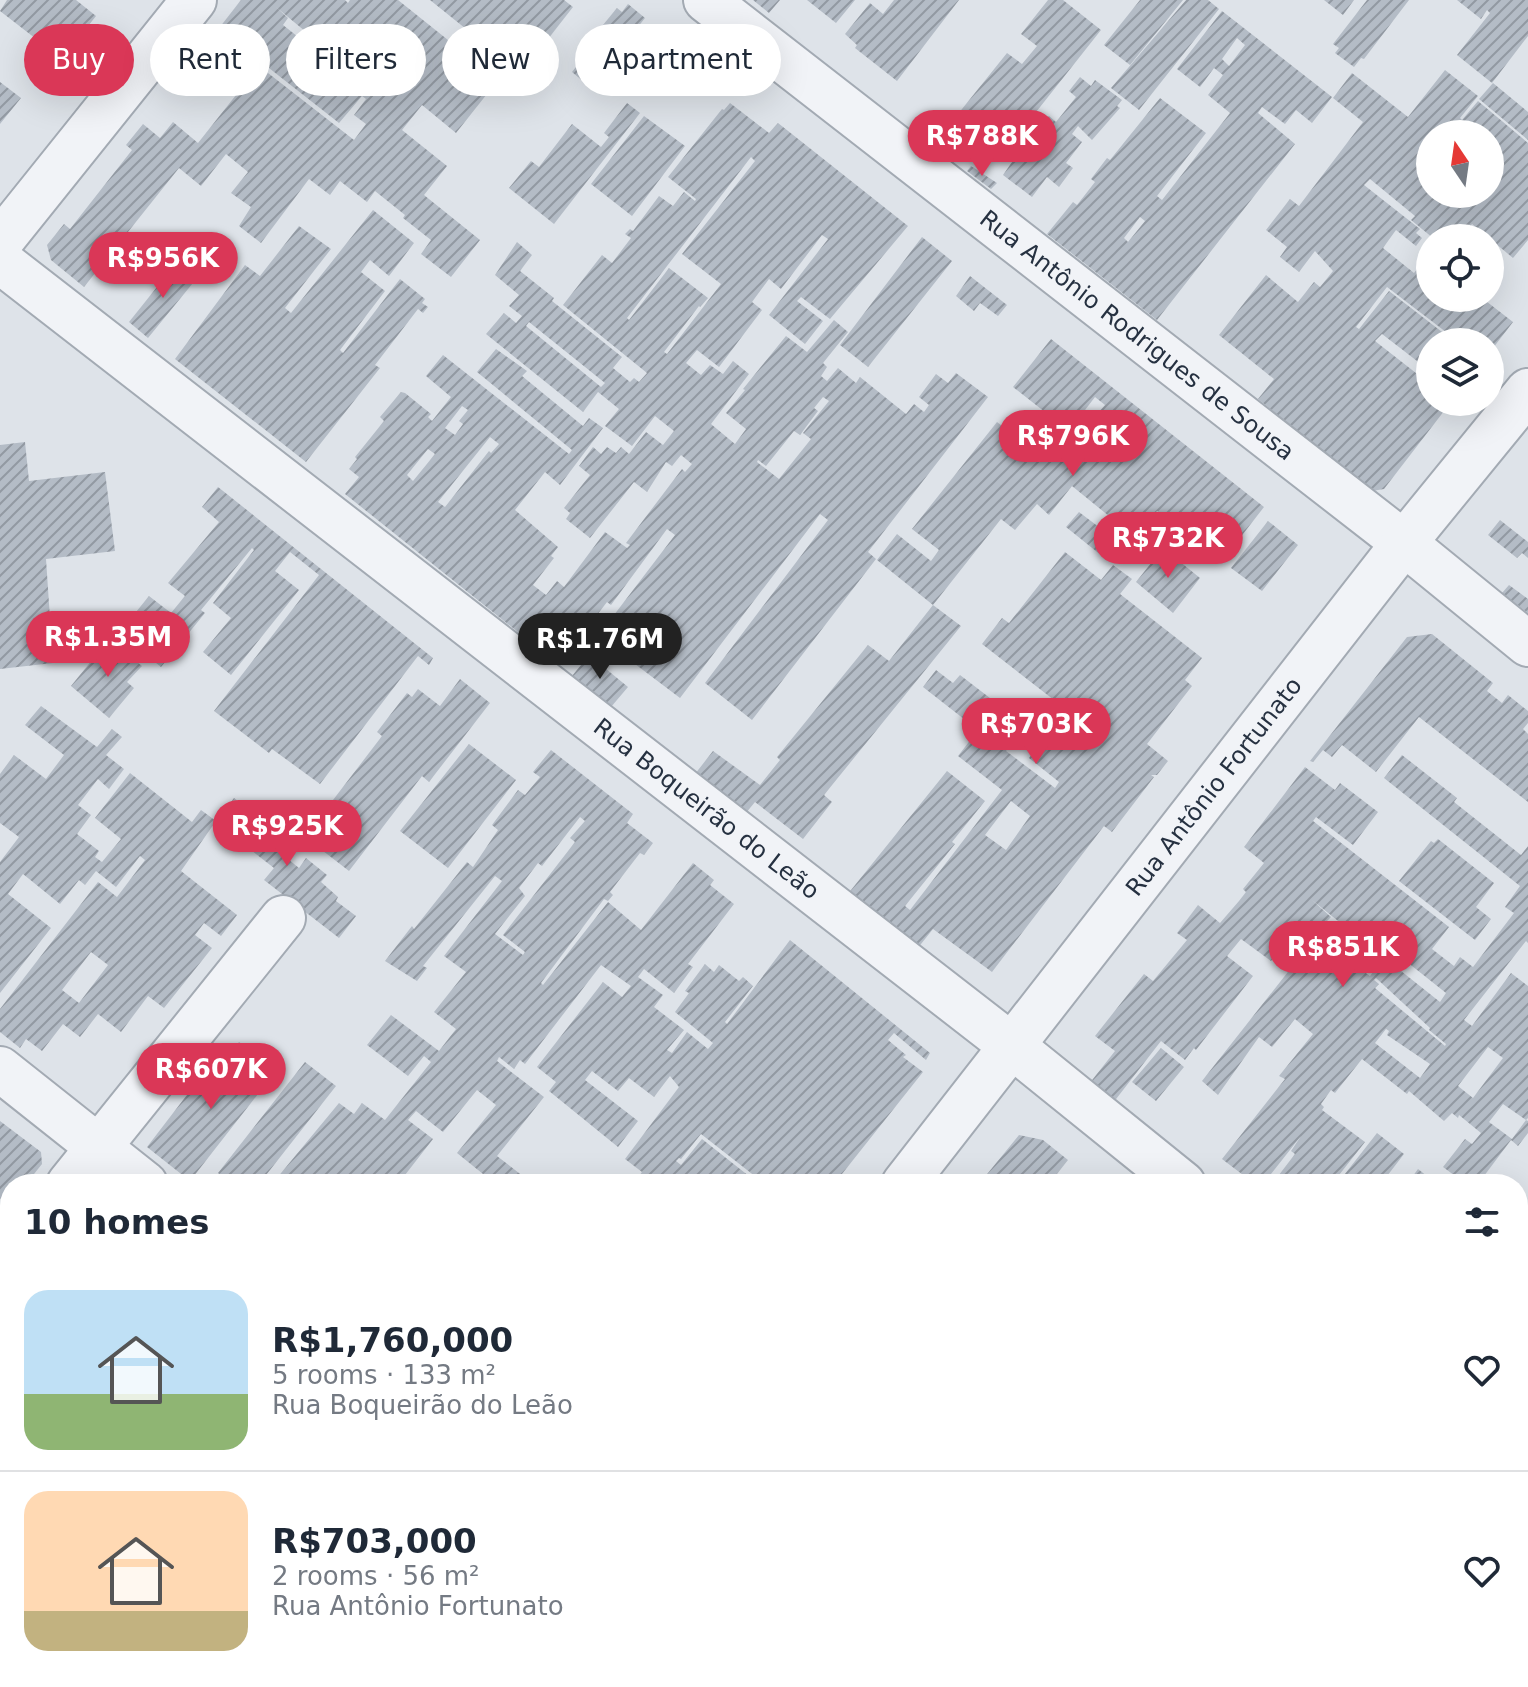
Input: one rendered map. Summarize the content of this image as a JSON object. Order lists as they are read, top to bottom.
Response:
{
  "streets": {
    "street": ["Rua Antônio Rodrigues de Sousa", "Rua Antônio Fortunato", "Rua Boqueirão do Leão"]
  },
  "crossings": [
    ["Rua Antônio Rodrigues de Sousa", "Rua Antônio Fortunato"],
    ["Rua Antônio Fortunato", "Rua Boqueirão do Leão"]
  ],
  "north": "top",
  "page": {
    "chip": [
      "Buy",
      "Rent",
      "Filters",
      "New",
      "Apartment"
    ],
    "price": [
      "R$788K",
      "R$956K",
      "R$796K",
      "R$732K",
      "R$1.35M",
      "R$1.76M",
      "R$703K",
      "R$925K",
      "R$851K",
      "R$607K"
    ],
    "heading": "10 homes",
    "list": [
      {
        "name": "R$1,760,000",
        "note": "5 rooms · 133 m² · Rua Boqueirão do Leão"
      },
      {
        "name": "R$703,000",
        "note": "2 rooms · 56 m² · Rua Antônio Fortunato"
      }
    ]
  }
}
